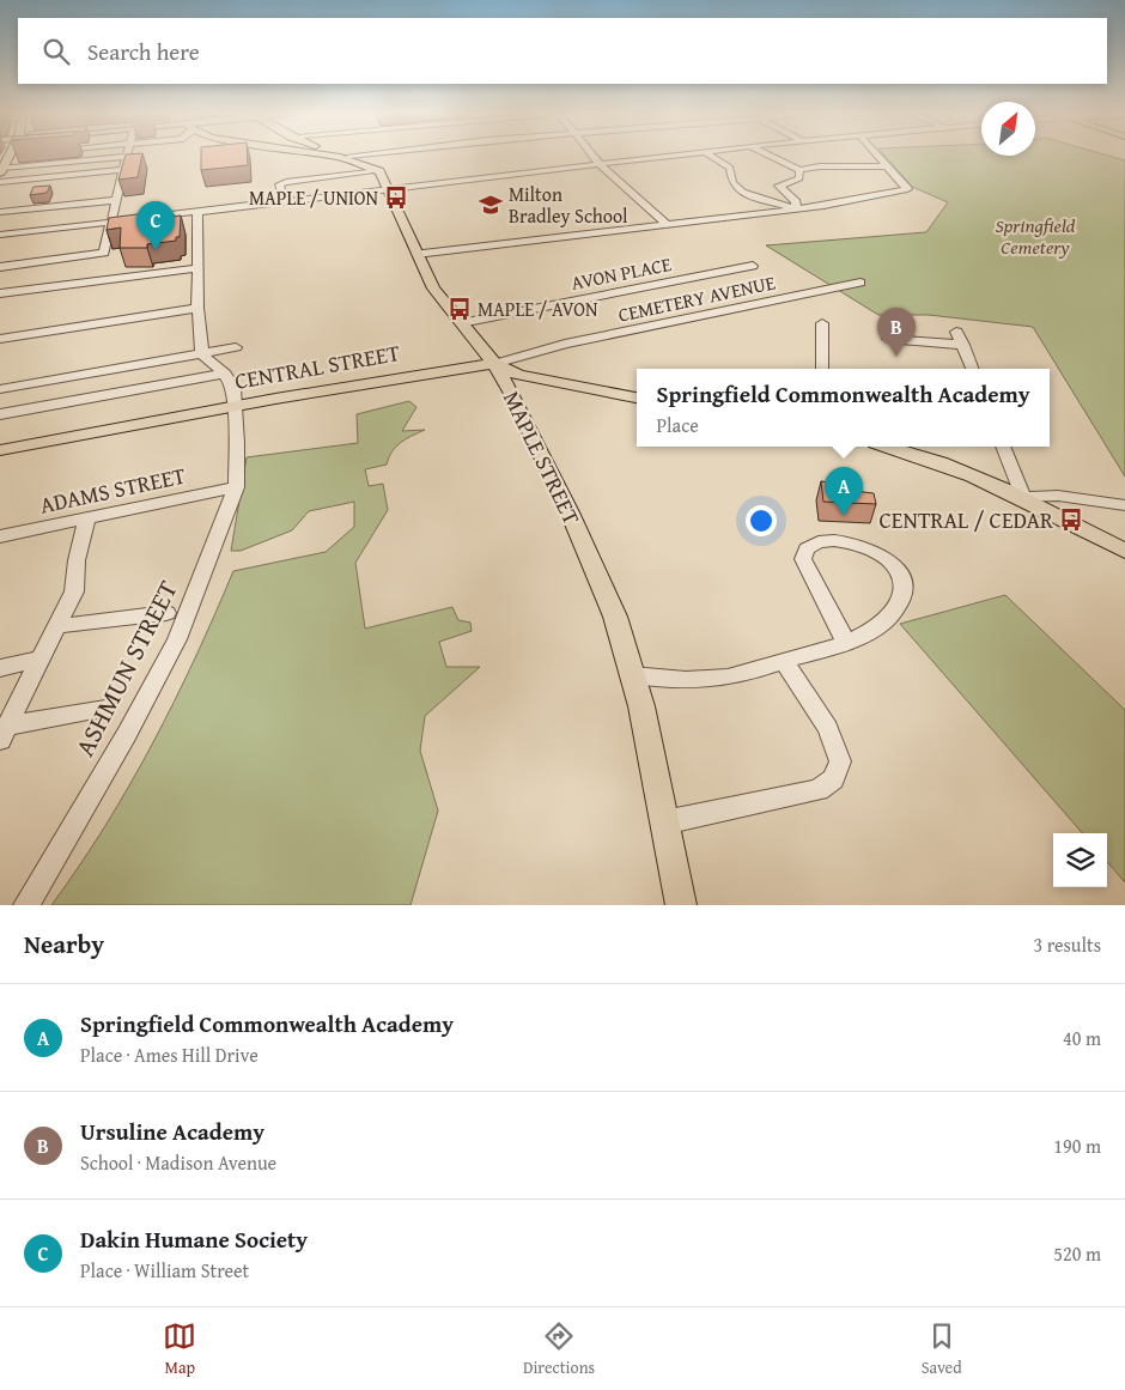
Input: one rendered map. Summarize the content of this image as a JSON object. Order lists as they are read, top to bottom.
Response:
{
  "streets": {
    "main road": ["CENTRAL STREET", "MAPLE STREET"],
    "street": [
      "AVON PLACE",
      "CEMETERY AVENUE",
      "ADAMS STREET",
      "ASHMUN STREET"
    ]
  },
  "crossings": [
    ["AVON PLACE", "MAPLE STREET"],
    ["CEMETERY AVENUE", "CENTRAL STREET"],
    ["CEMETERY AVENUE", "MAPLE STREET"],
    ["CENTRAL STREET", "MAPLE STREET"],
    ["CENTRAL STREET", "ASHMUN STREET"],
    ["ADAMS STREET", "ASHMUN STREET"]
  ],
  "parks": ["Springfield Cemetery"],
  "places": {
    "bus stop": ["MAPLE / UNION", "MAPLE / AVON", "CENTRAL / CEDAR"],
    "school or university": ["Milton Bradley School"]
  },
  "north": "top right",
  "page": {
    "search": "Search here",
    "pins": ["C", "B", "A"],
    "popup": ["Springfield Commonwealth Academy", "Place"],
    "heading": ["Nearby", "3 results"],
    "list": [
      {
        "mark": "A",
        "name": "Springfield Commonwealth Academy",
        "note": "Place · Ames Hill Drive",
        "value": "40 m"
      },
      {
        "mark": "B",
        "name": "Ursuline Academy",
        "note": "School · Madison Avenue",
        "value": "190 m"
      },
      {
        "mark": "C",
        "name": "Dakin Humane Society",
        "note": "Place · William Street",
        "value": "520 m"
      }
    ],
    "nav": ["Map", "Directions", "Saved"]
  }
}
